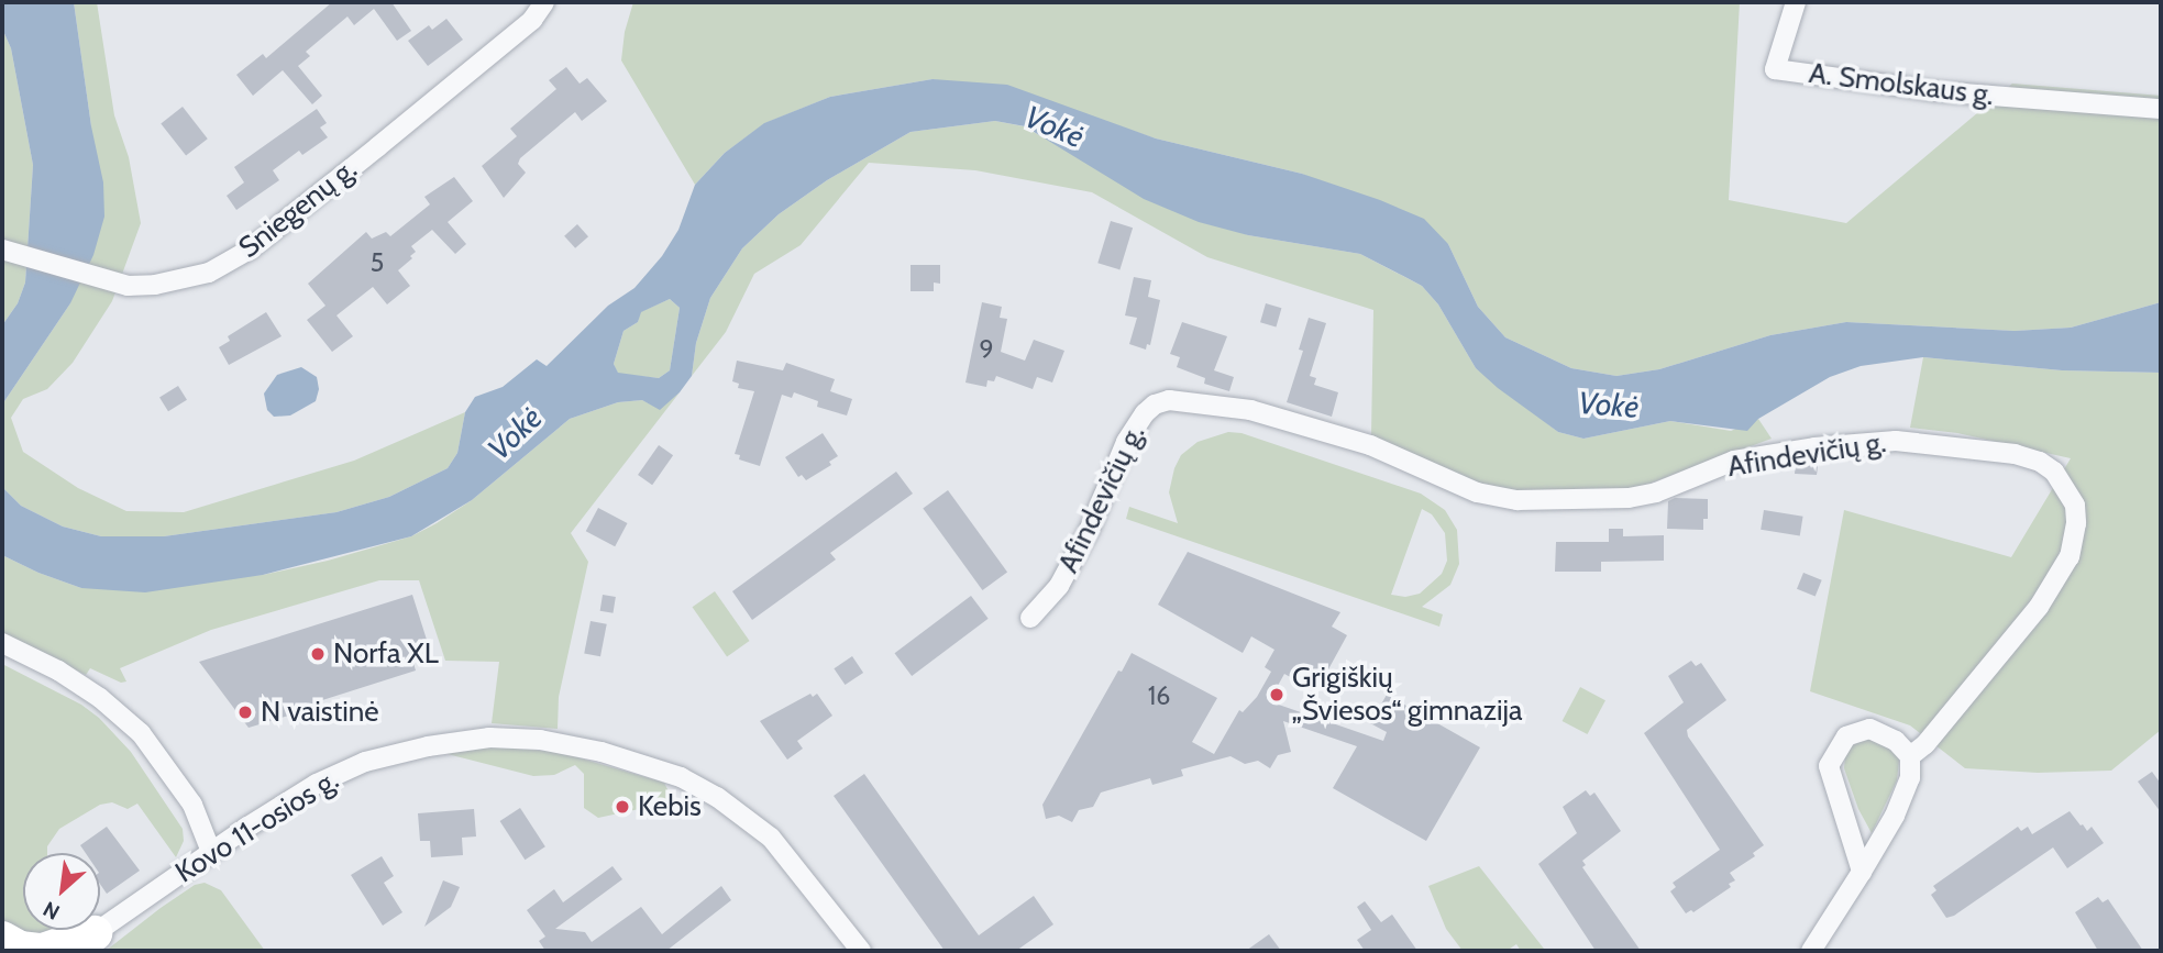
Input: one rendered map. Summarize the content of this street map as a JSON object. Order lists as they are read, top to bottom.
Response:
{
  "streets": {
    "street": [
      "A. Smolskaus g.",
      "Sniegenų g.",
      "Afindevičių g.",
      "Kovo 11-osios g."
    ]
  },
  "water": ["Vokė"],
  "places": [
    "Norfa XL",
    "Grigiškių „Šviesos“ gimnazija",
    "N vaistinė",
    "Kebis"
  ],
  "house_numbers": ["5", "9", "16"],
  "north": "bottom left"
}
